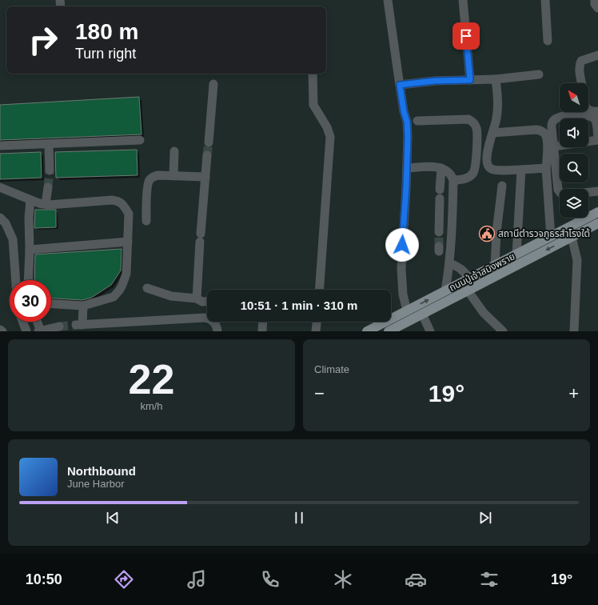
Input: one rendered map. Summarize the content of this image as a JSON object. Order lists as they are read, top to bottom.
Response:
{
  "streets": {
    "main road": ["ถนนปู่เจ้าสมิงพราย"]
  },
  "places": {
    "public building": ["สถานีตำรวจภูธรสำโรงใต้"]
  },
  "north": "top left",
  "page": {
    "turn": ["180 m", "Turn right"],
    "limit": "30",
    "trip": "10:51 · 1 min · 310 m",
    "tile": [
      ["22", "km/h"],
      "Climate"
    ],
    "heat": ["−", "19°", "+"],
    "song": ["Northbound", "June Harbor"],
    "tabs": ["10:50", "19°"]
  }
}
